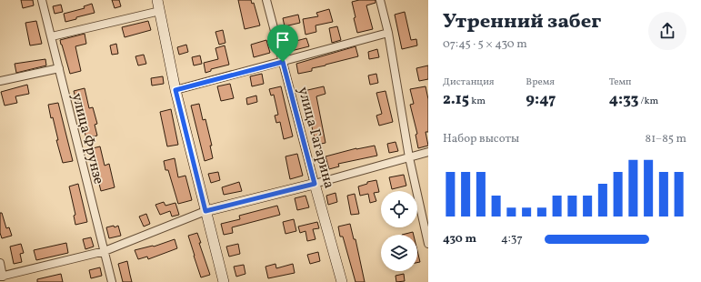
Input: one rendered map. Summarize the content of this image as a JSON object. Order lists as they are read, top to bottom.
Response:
{
  "streets": {
    "main road": ["улица Гагарина"],
    "street": ["улица Фрунзе"]
  },
  "page": {
    "heading": ["Утренний забег", "07:45 · 5 × 430 m"],
    "stats": [
      ["Дистанция", "2.15 km"],
      ["Время", "9:47"],
      ["Темп", "4:33 /km"]
    ],
    "chart": ["Набор высоты", "81–85 m"],
    "list": [
      {
        "name": "430 m",
        "note": "4:37"
      }
    ]
  }
}
